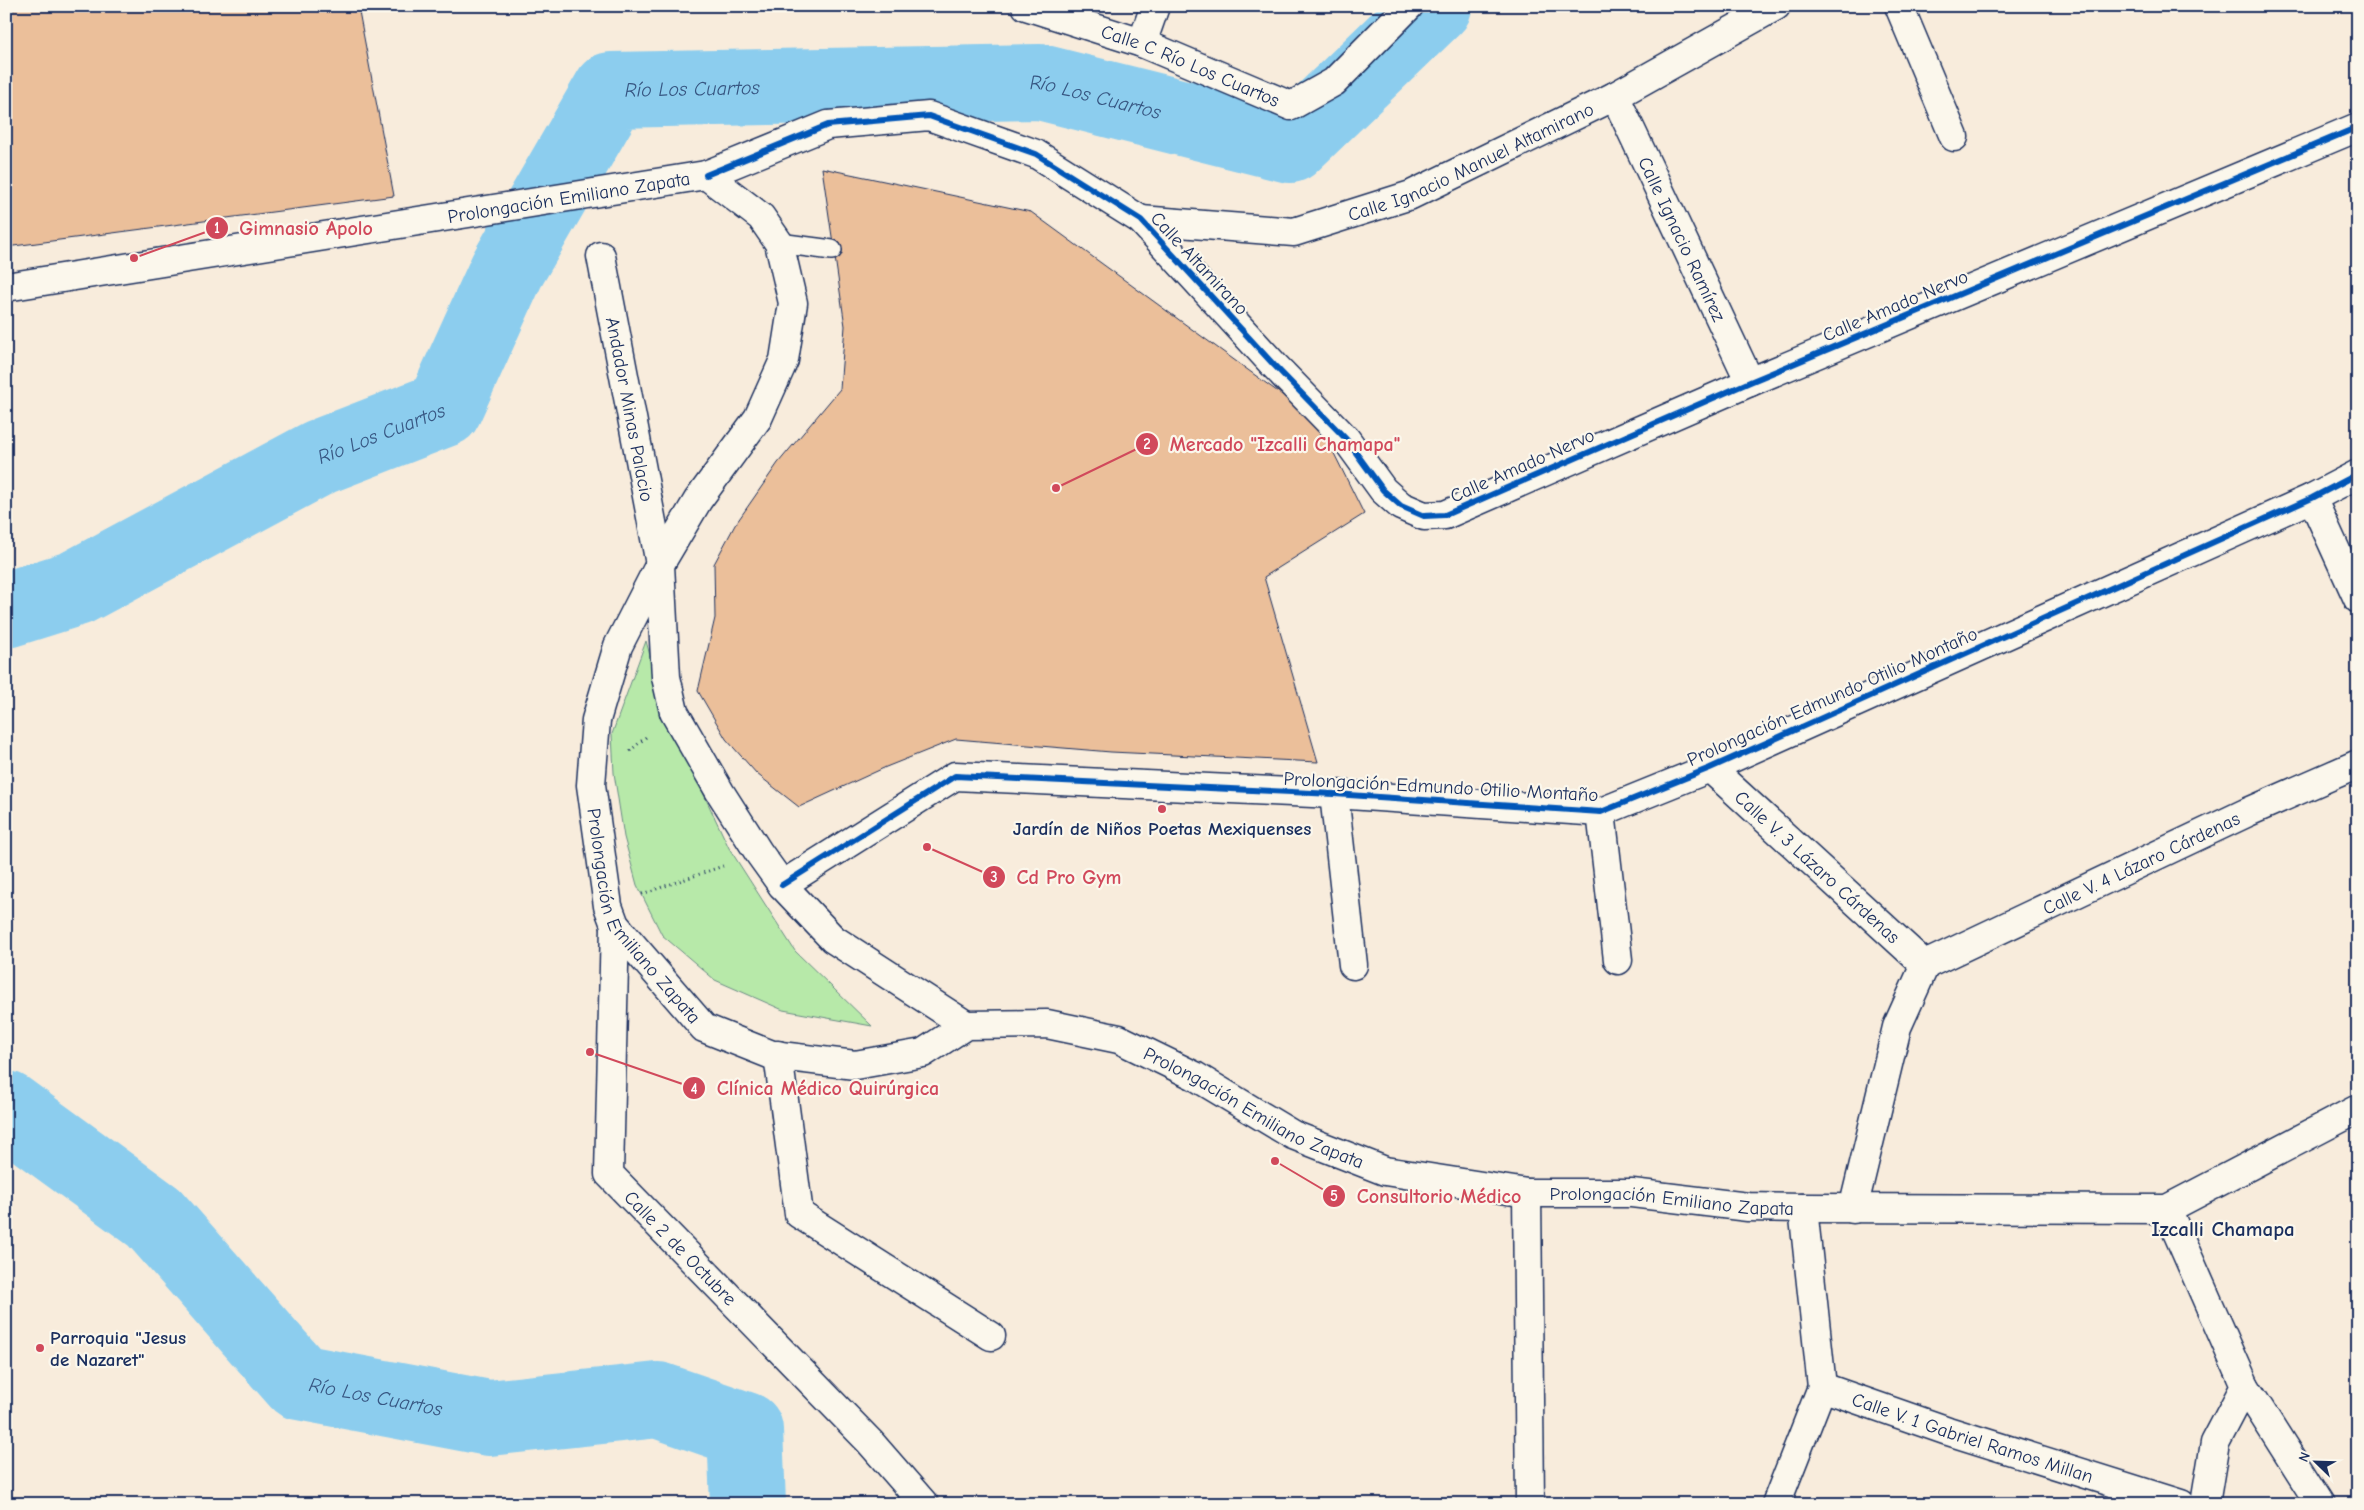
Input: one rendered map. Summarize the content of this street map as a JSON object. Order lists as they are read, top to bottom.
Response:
{
  "streets": {
    "street": [
      "Calle C Río Los Cuartos",
      "Calle Ignacio Manuel Altamirano",
      "Prolongación Emiliano Zapata",
      "Calle Ignacio Ramírez",
      "Calle Altamirano",
      "Calle Amado Nervo",
      "Andador Minas Palacio",
      "Prolongación Edmundo Otilio Montaño",
      "Calle V. 4 Lázaro Cárdenas",
      "Calle V. 3 Lázaro Cárdenas",
      "Calle 2 de Octubre",
      "Calle V. 1 Gabriel Ramos Millan"
    ]
  },
  "crossings": [
    ["Calle Ignacio Manuel Altamirano", "Calle Ignacio Ramírez"],
    ["Calle Ignacio Manuel Altamirano", "Calle Altamirano"],
    ["Prolongación Emiliano Zapata", "Calle Altamirano"],
    ["Prolongación Emiliano Zapata", "Andador Minas Palacio"],
    ["Prolongación Emiliano Zapata", "Calle 2 de Octubre"],
    ["Calle Ignacio Ramírez", "Calle Amado Nervo"],
    ["Calle Altamirano", "Calle Amado Nervo"],
    ["Prolongación Edmundo Otilio Montaño", "Calle V. 3 Lázaro Cárdenas"],
    ["Calle V. 4 Lázaro Cárdenas", "Calle V. 3 Lázaro Cárdenas"]
  ],
  "districts": ["Izcalli Chamapa"],
  "water": ["Río Los Cuartos"],
  "places": [
    "Gimnasio Apolo",
    "Mercado \"Izcalli Chamapa\"",
    "Jardín de Niños Poetas Mexiquenses",
    "Cd Pro Gym",
    "Clínica Médico Quirúrgica",
    "Consultorio Médico",
    "Parroquia \"Jesus de Nazaret\""
  ],
  "north": "top left"
}
